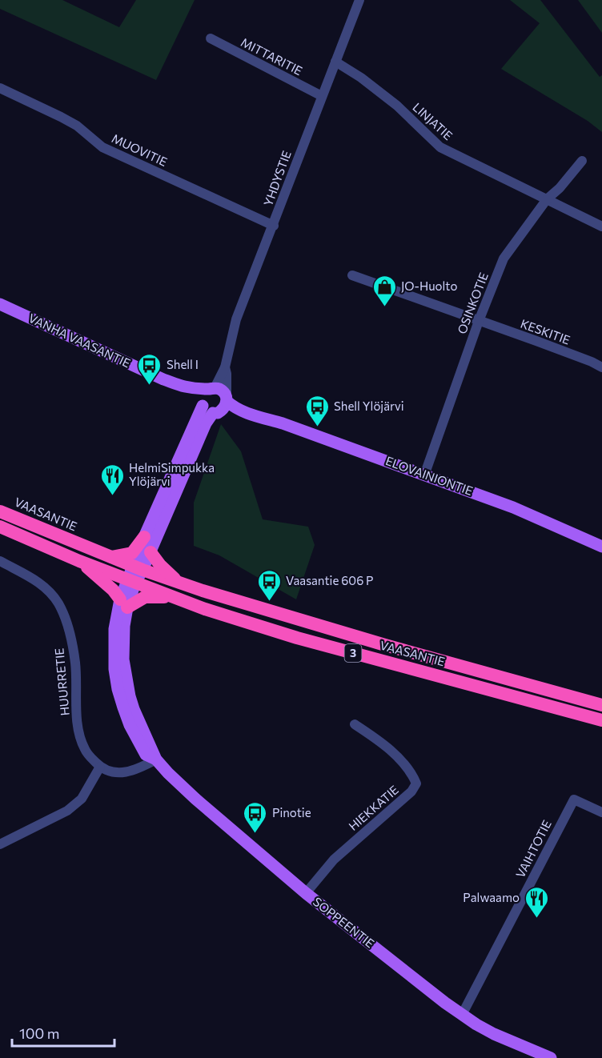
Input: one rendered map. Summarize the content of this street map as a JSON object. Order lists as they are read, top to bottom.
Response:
{
  "streets": {
    "highway": ["VAASANTIE", "3"],
    "main road": ["VANHA VAASANTIE", "ELOVAINIONTIE", "SOPPEENTIE"],
    "street": [
      "MITTARITIE",
      "LINJATIE",
      "MUOVITIE",
      "YHDYSTIE",
      "OSINKOTIE",
      "KESKITIE",
      "HUURRETIE",
      "HIEKKATIE",
      "VAIHTOTIE"
    ]
  },
  "crossings": [
    ["MITTARITIE", "YHDYSTIE"],
    ["LINJATIE", "YHDYSTIE"],
    ["LINJATIE", "OSINKOTIE"],
    ["MUOVITIE", "YHDYSTIE"],
    ["YHDYSTIE", "VANHA VAASANTIE"],
    ["YHDYSTIE", "ELOVAINIONTIE"],
    ["OSINKOTIE", "KESKITIE"],
    ["OSINKOTIE", "ELOVAINIONTIE"],
    ["VANHA VAASANTIE", "ELOVAINIONTIE"],
    ["VAASANTIE", "SOPPEENTIE"],
    ["HIEKKATIE", "SOPPEENTIE"],
    ["VAIHTOTIE", "SOPPEENTIE"]
  ],
  "places": {
    "shop": ["JO-Huolto"],
    "bus stop": [
      "Shell I",
      "Shell Ylöjärvi",
      "Vaasantie 606 P",
      "Pinotie"
    ],
    "restaurant": ["HelmiSimpukka Ylöjärvi", "Palwaamo"]
  },
  "scale_bar": "100 m"
}
